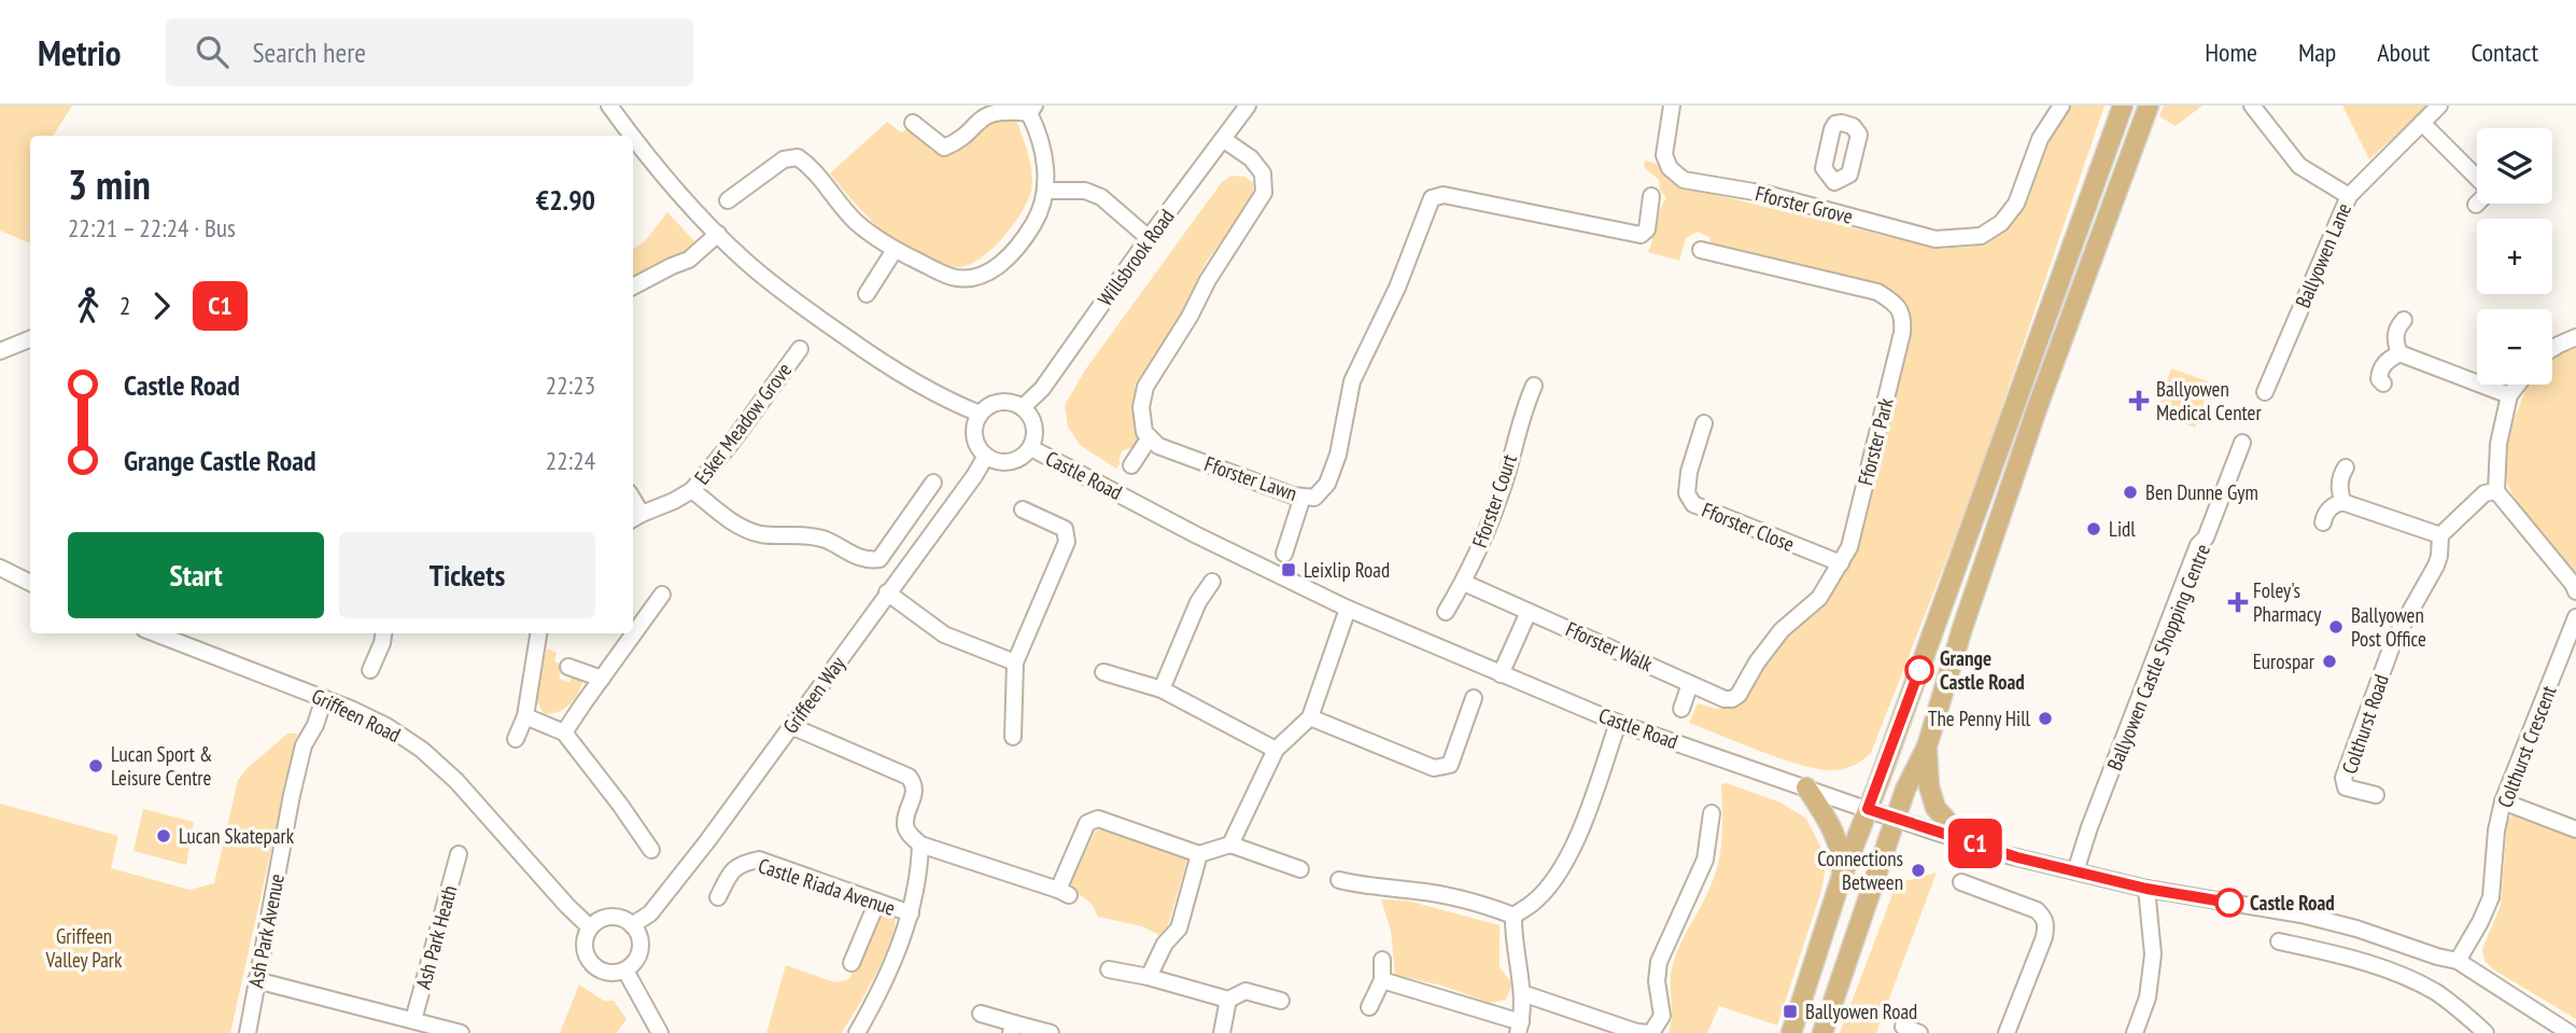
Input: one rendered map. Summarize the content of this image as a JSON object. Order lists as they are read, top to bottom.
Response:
{
  "streets": {
    "street": [
      "Fforster Grove",
      "Ballyowen Lane",
      "Willsbrook Road",
      "Esker Meadow Grove",
      "Fforster Park",
      "Castle Road",
      "Fforster Lawn",
      "Fforster Court",
      "Fforster Close",
      "Fforster Walk",
      "Ballyowen Castle Shopping Centre",
      "Griffeen Way",
      "Griffeen Road",
      "Colthurst Road",
      "Colthurst Crescent",
      "Castle Riada Avenue",
      "Ash Park Avenue",
      "Ash Park Heath"
    ]
  },
  "crossings": [
    ["Willsbrook Road", "Castle Road"],
    ["Willsbrook Road", "Griffeen Way"],
    ["Fforster Park", "Fforster Close"],
    ["Fforster Park", "Fforster Walk"],
    ["Castle Road", "Ballyowen Castle Shopping Centre"],
    ["Castle Road", "Griffeen Way"],
    ["Castle Road", "Colthurst Crescent"],
    ["Fforster Court", "Fforster Walk"],
    ["Griffeen Way", "Griffeen Road"],
    ["Griffeen Way", "Castle Riada Avenue"],
    ["Griffeen Road", "Ash Park Avenue"]
  ],
  "parks": ["Griffeen Valley Park"],
  "places": {
    "health": ["Ballyowen Medical Center", "Foley's Pharmacy"],
    "other": [
      "Ben Dunne Gym",
      "Lidl",
      "Ballyowen Post Office",
      "Eurospar",
      "Grange Castle Road",
      "The Penny Hill",
      "Lucan Sport & Leisure Centre",
      "Lucan Skatepark",
      "Connections Between",
      "Castle Road"
    ],
    "transit": ["Leixlip Road", "Ballyowen Road"]
  },
  "lines": ["bus line C1"],
  "page": {
    "header": "Metrio",
    "search": "Search here",
    "nav": [
      "Home",
      "Map",
      "About",
      "Contact"
    ],
    "on_map": "C1",
    "map_buttons": ["+", "−"],
    "heading": ["3 min", "22:21 – 22:24 · Bus", "€2.90"],
    "legs": ["2", "C1"],
    "list": [
      {
        "name": "Castle Road",
        "value": "22:23"
      },
      {
        "name": "Grange Castle Road",
        "value": "22:24"
      }
    ],
    "buttons": ["Start", "Tickets"]
  }
}
